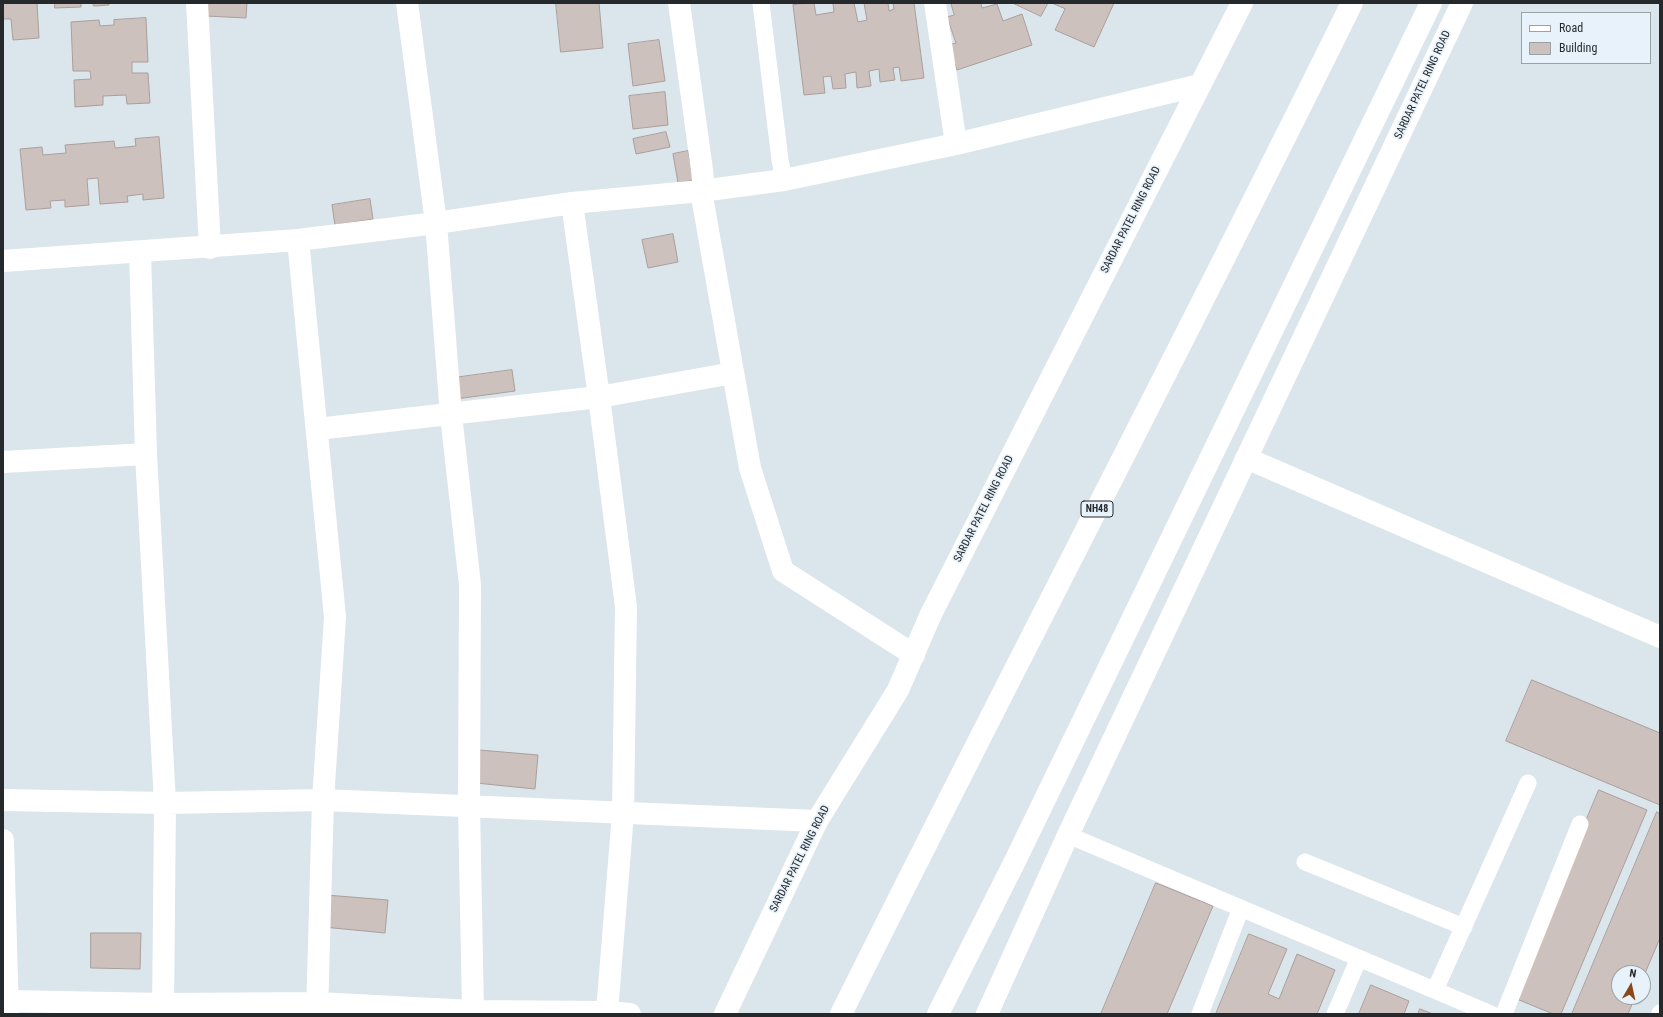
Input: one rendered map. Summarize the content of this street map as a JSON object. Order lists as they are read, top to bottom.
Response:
{
  "streets": {
    "main road": ["SARDAR PATEL RING ROAD", "NH48"]
  },
  "legend": ["Road", "Building"],
  "north": "top"
}
